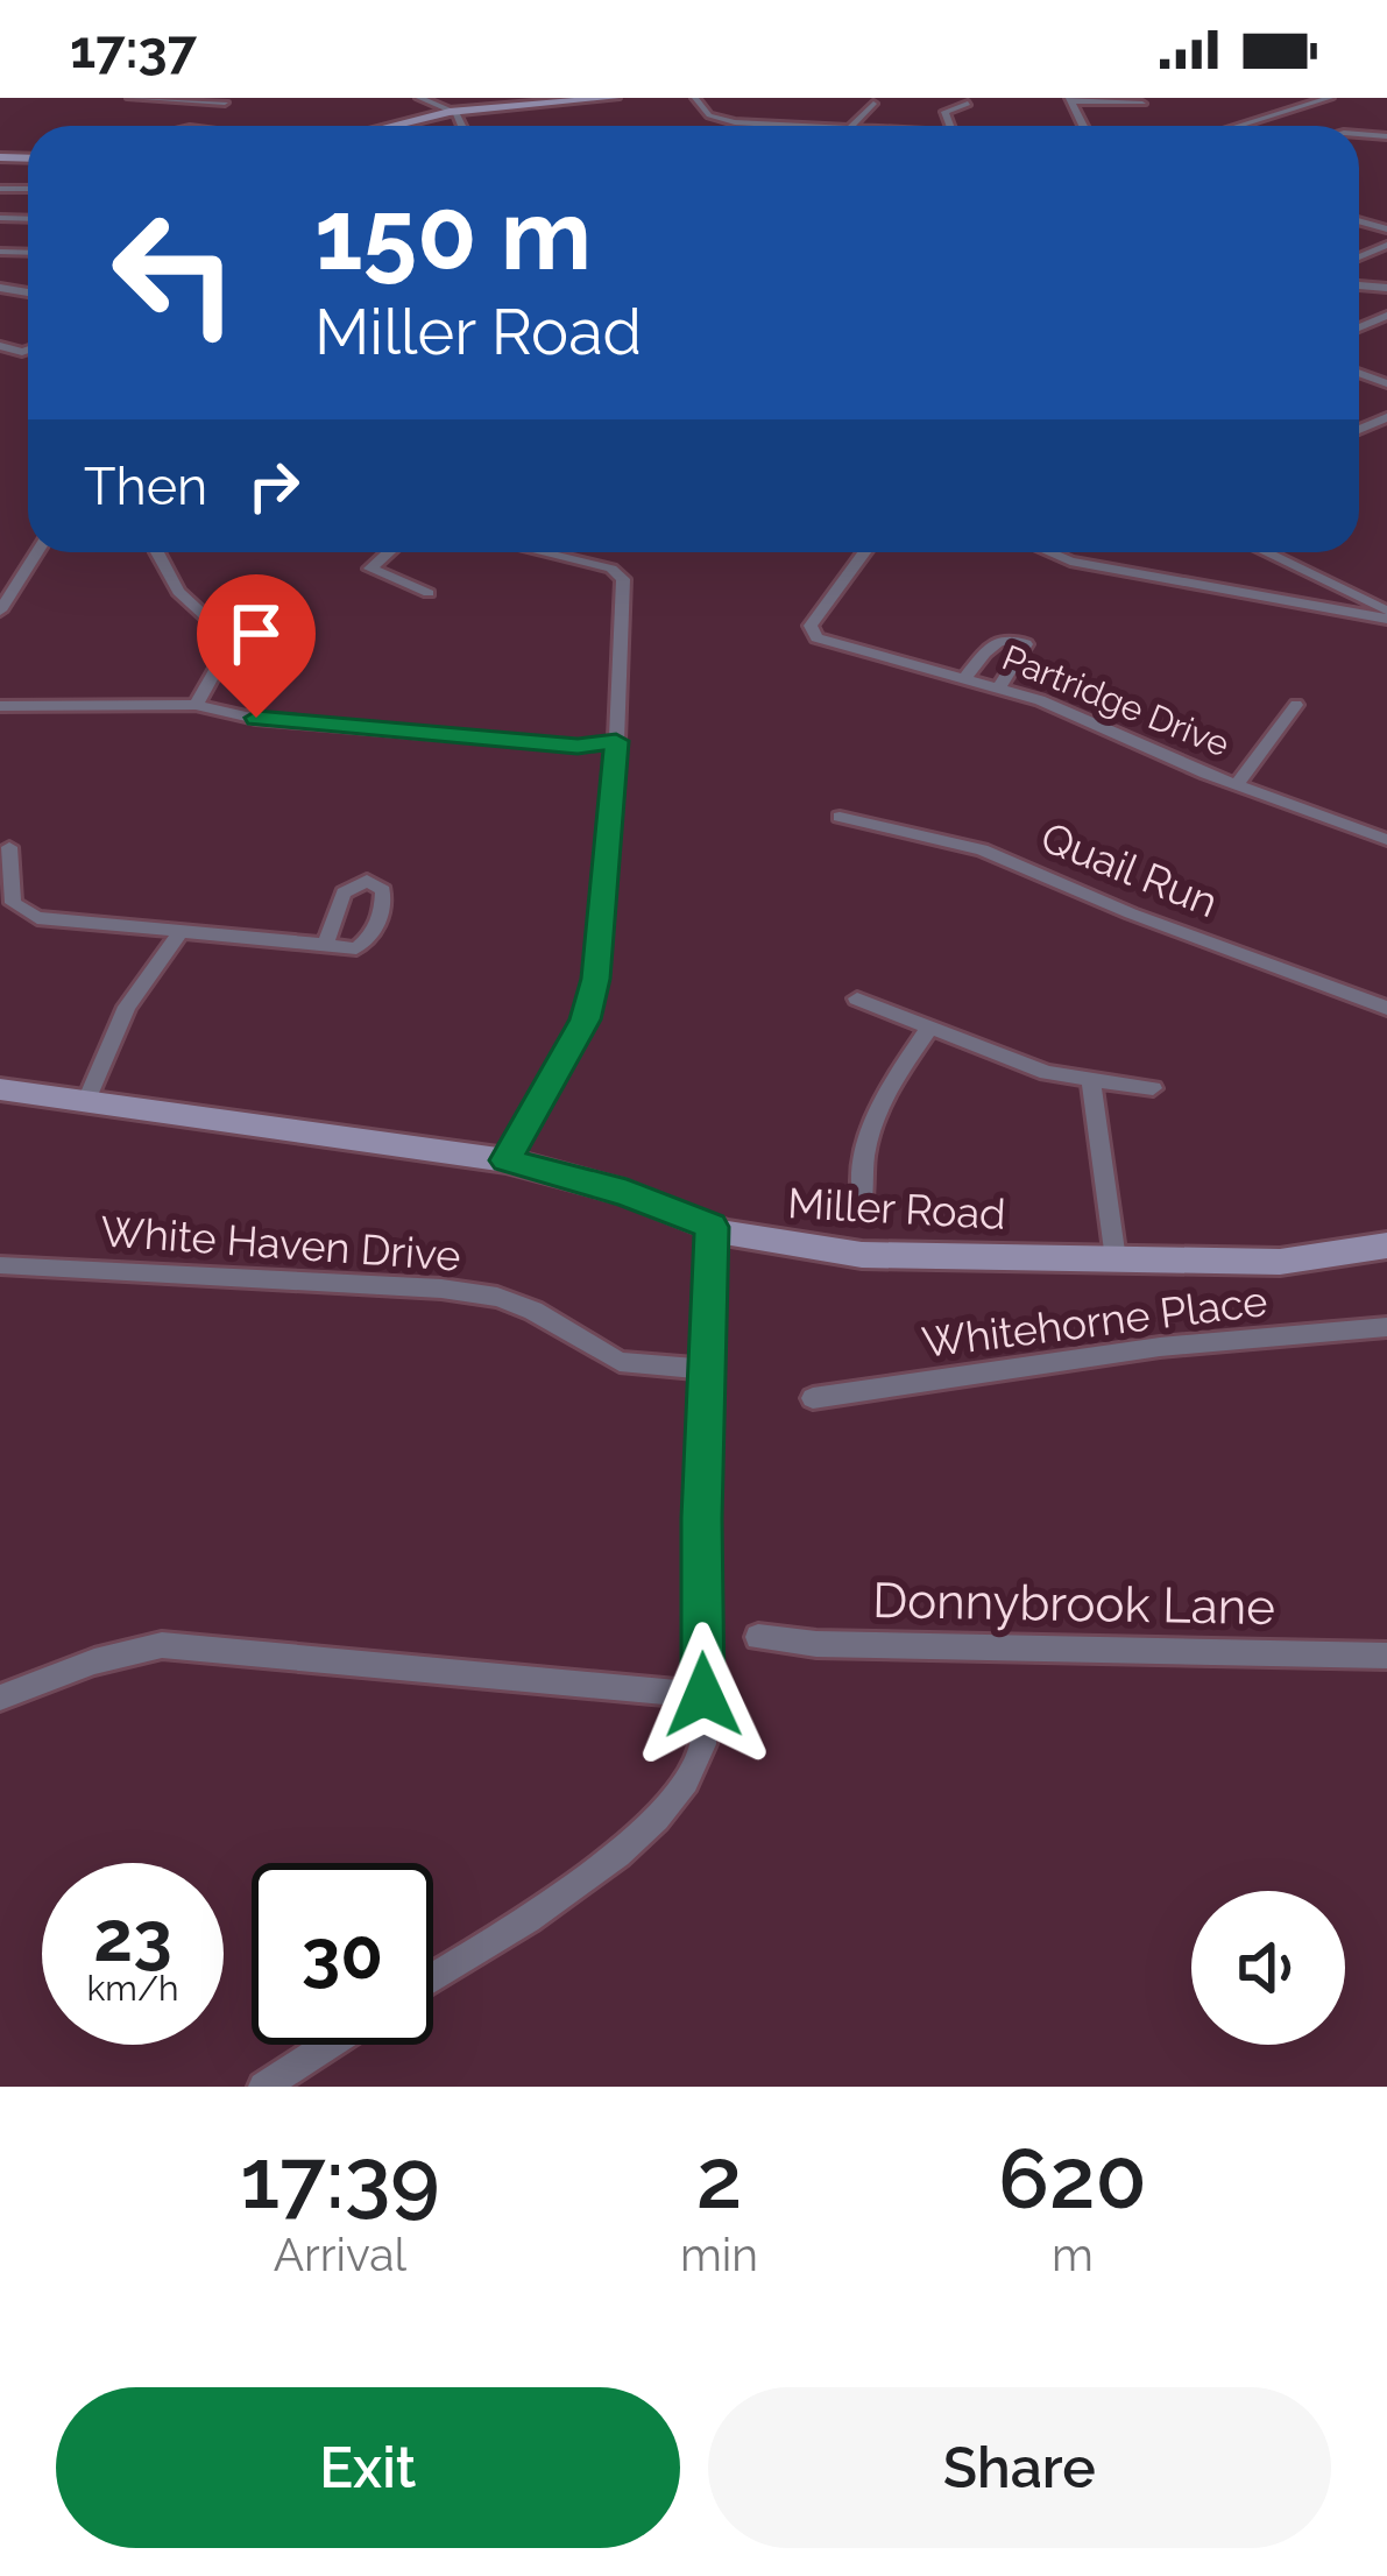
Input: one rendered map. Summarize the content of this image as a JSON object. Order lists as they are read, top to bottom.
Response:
{
  "streets": {
    "street": [
      "Partridge Drive",
      "Quail Run",
      "Miller Road",
      "White Haven Drive",
      "Whitehorne Place",
      "Donnybrook Lane"
    ]
  },
  "page": {
    "status": "17:37",
    "turn": ["150 m", "Miller Road"],
    "then": "Then",
    "speed": "23 km/h",
    "limit": "30",
    "eta": [
      "17:39",
      "Arrival",
      "2",
      "min",
      "620",
      "m"
    ],
    "buttons": ["Exit", "Share"]
  }
}
